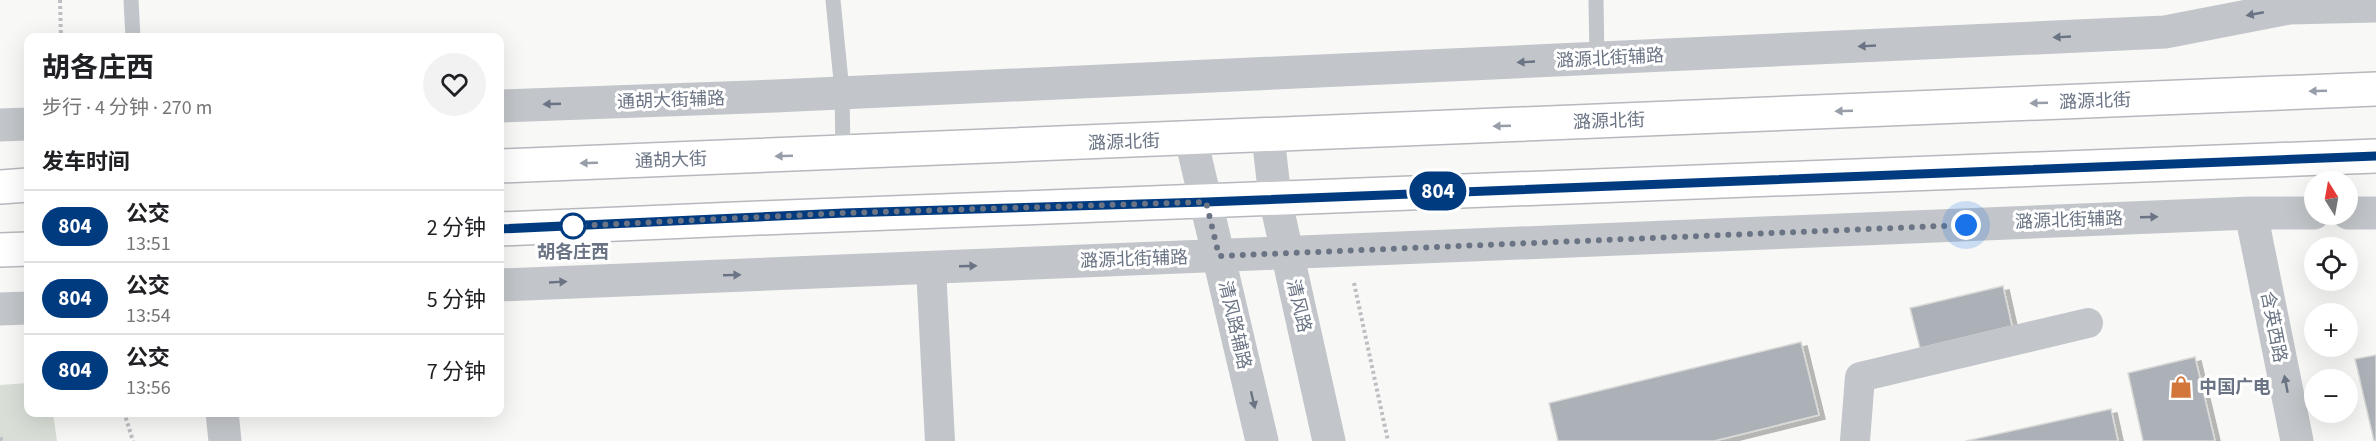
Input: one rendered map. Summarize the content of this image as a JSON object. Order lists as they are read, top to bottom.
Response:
{
  "streets": {
    "main road": ["潞源北街", "通胡大街"],
    "street": [
      "潞源北街辅路",
      "通胡大街辅路",
      "清风路",
      "清风路辅路",
      "含英西路"
    ]
  },
  "crossings": [
    ["潞源北街辅路", "通胡大街辅路"],
    ["潞源北街辅路", "清风路"],
    ["潞源北街辅路", "清风路辅路"],
    ["潞源北街辅路", "含英西路"],
    ["潞源北街", "通胡大街"],
    ["潞源北街", "清风路"],
    ["潞源北街", "清风路辅路"]
  ],
  "one_way": ["通胡大街辅路", "清风路辅路", "含英西路"],
  "places": {
    "other": ["胡各庄西"],
    "shop": ["中国广电"]
  },
  "lines": ["bus line 804"],
  "north": "top",
  "page": {
    "on_map": "804",
    "heading": [
      ["胡各庄西", "步行 · 4 分钟 · 270 m"],
      "发车时间"
    ],
    "map_buttons": ["+", "−"],
    "list": [
      {
        "mark": "804",
        "name": "公交",
        "note": "13:51",
        "value": "2 分钟"
      },
      {
        "mark": "804",
        "name": "公交",
        "note": "13:54",
        "value": "5 分钟"
      },
      {
        "mark": "804",
        "name": "公交",
        "note": "13:56",
        "value": "7 分钟"
      }
    ]
  }
}
